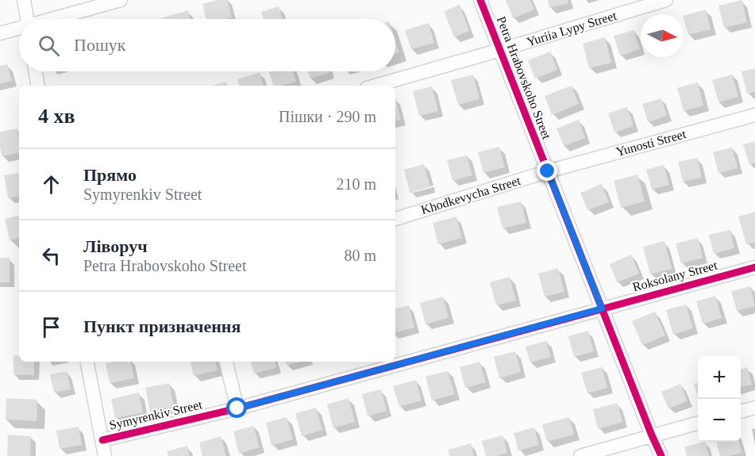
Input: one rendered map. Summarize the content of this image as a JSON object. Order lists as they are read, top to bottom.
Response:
{
  "streets": {
    "street": [
      "Yuriia Lypy Street",
      "Petra Hrabovskoho Street",
      "Yunosti Street",
      "Khodkevycha Street",
      "Roksolany Street",
      "Symyrenkiv Street"
    ]
  },
  "crossings": [
    ["Yuriia Lypy Street", "Petra Hrabovskoho Street"],
    ["Petra Hrabovskoho Street", "Yunosti Street"],
    ["Petra Hrabovskoho Street", "Khodkevycha Street"],
    ["Petra Hrabovskoho Street", "Roksolany Street"],
    ["Petra Hrabovskoho Street", "Symyrenkiv Street"],
    ["Yunosti Street", "Khodkevycha Street"],
    ["Roksolany Street", "Symyrenkiv Street"]
  ],
  "north": "right",
  "page": {
    "search": "Пошук",
    "heading": ["4 хв", "Пішки · 290 m"],
    "list": [
      ["Прямо", "Symyrenkiv Street", "210 m"],
      ["Ліворуч", "Petra Hrabovskoho Street", "80 m"],
      "Пункт призначення"
    ],
    "map_buttons": ["+", "−"]
  }
}
